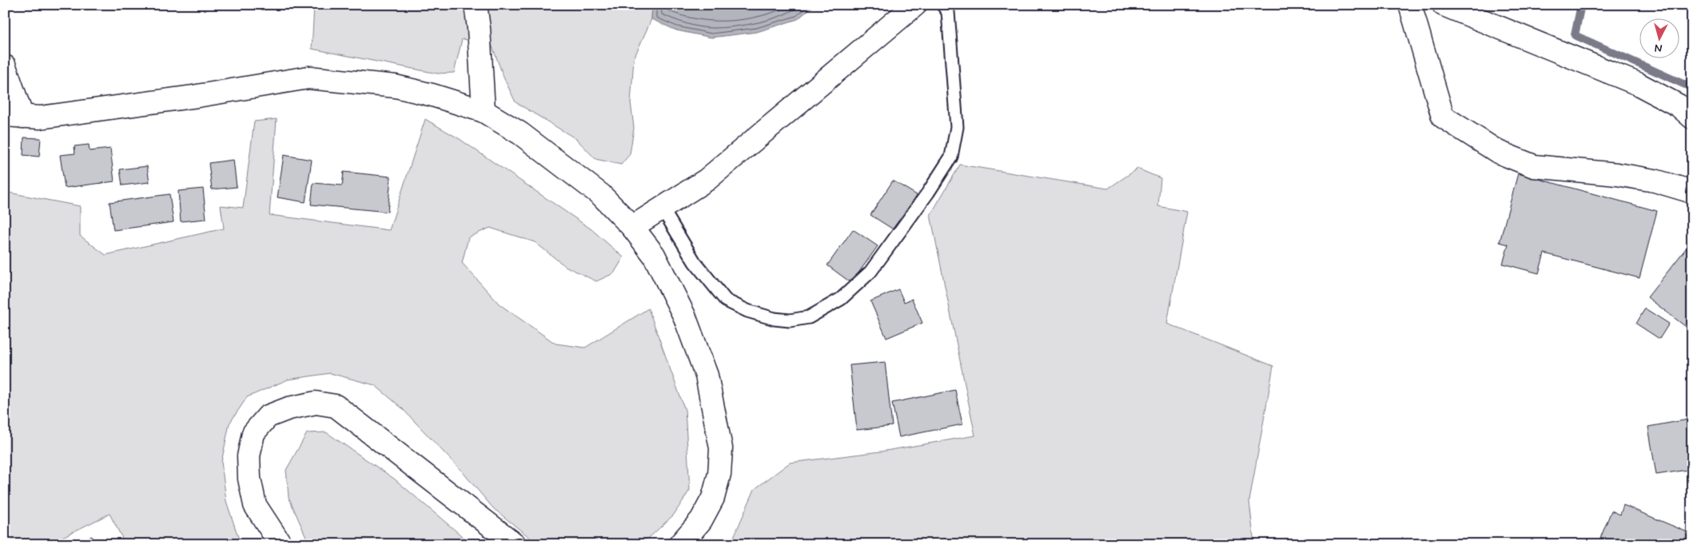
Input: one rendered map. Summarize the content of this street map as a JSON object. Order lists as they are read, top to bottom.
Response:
{
  "north": "bottom"
}
